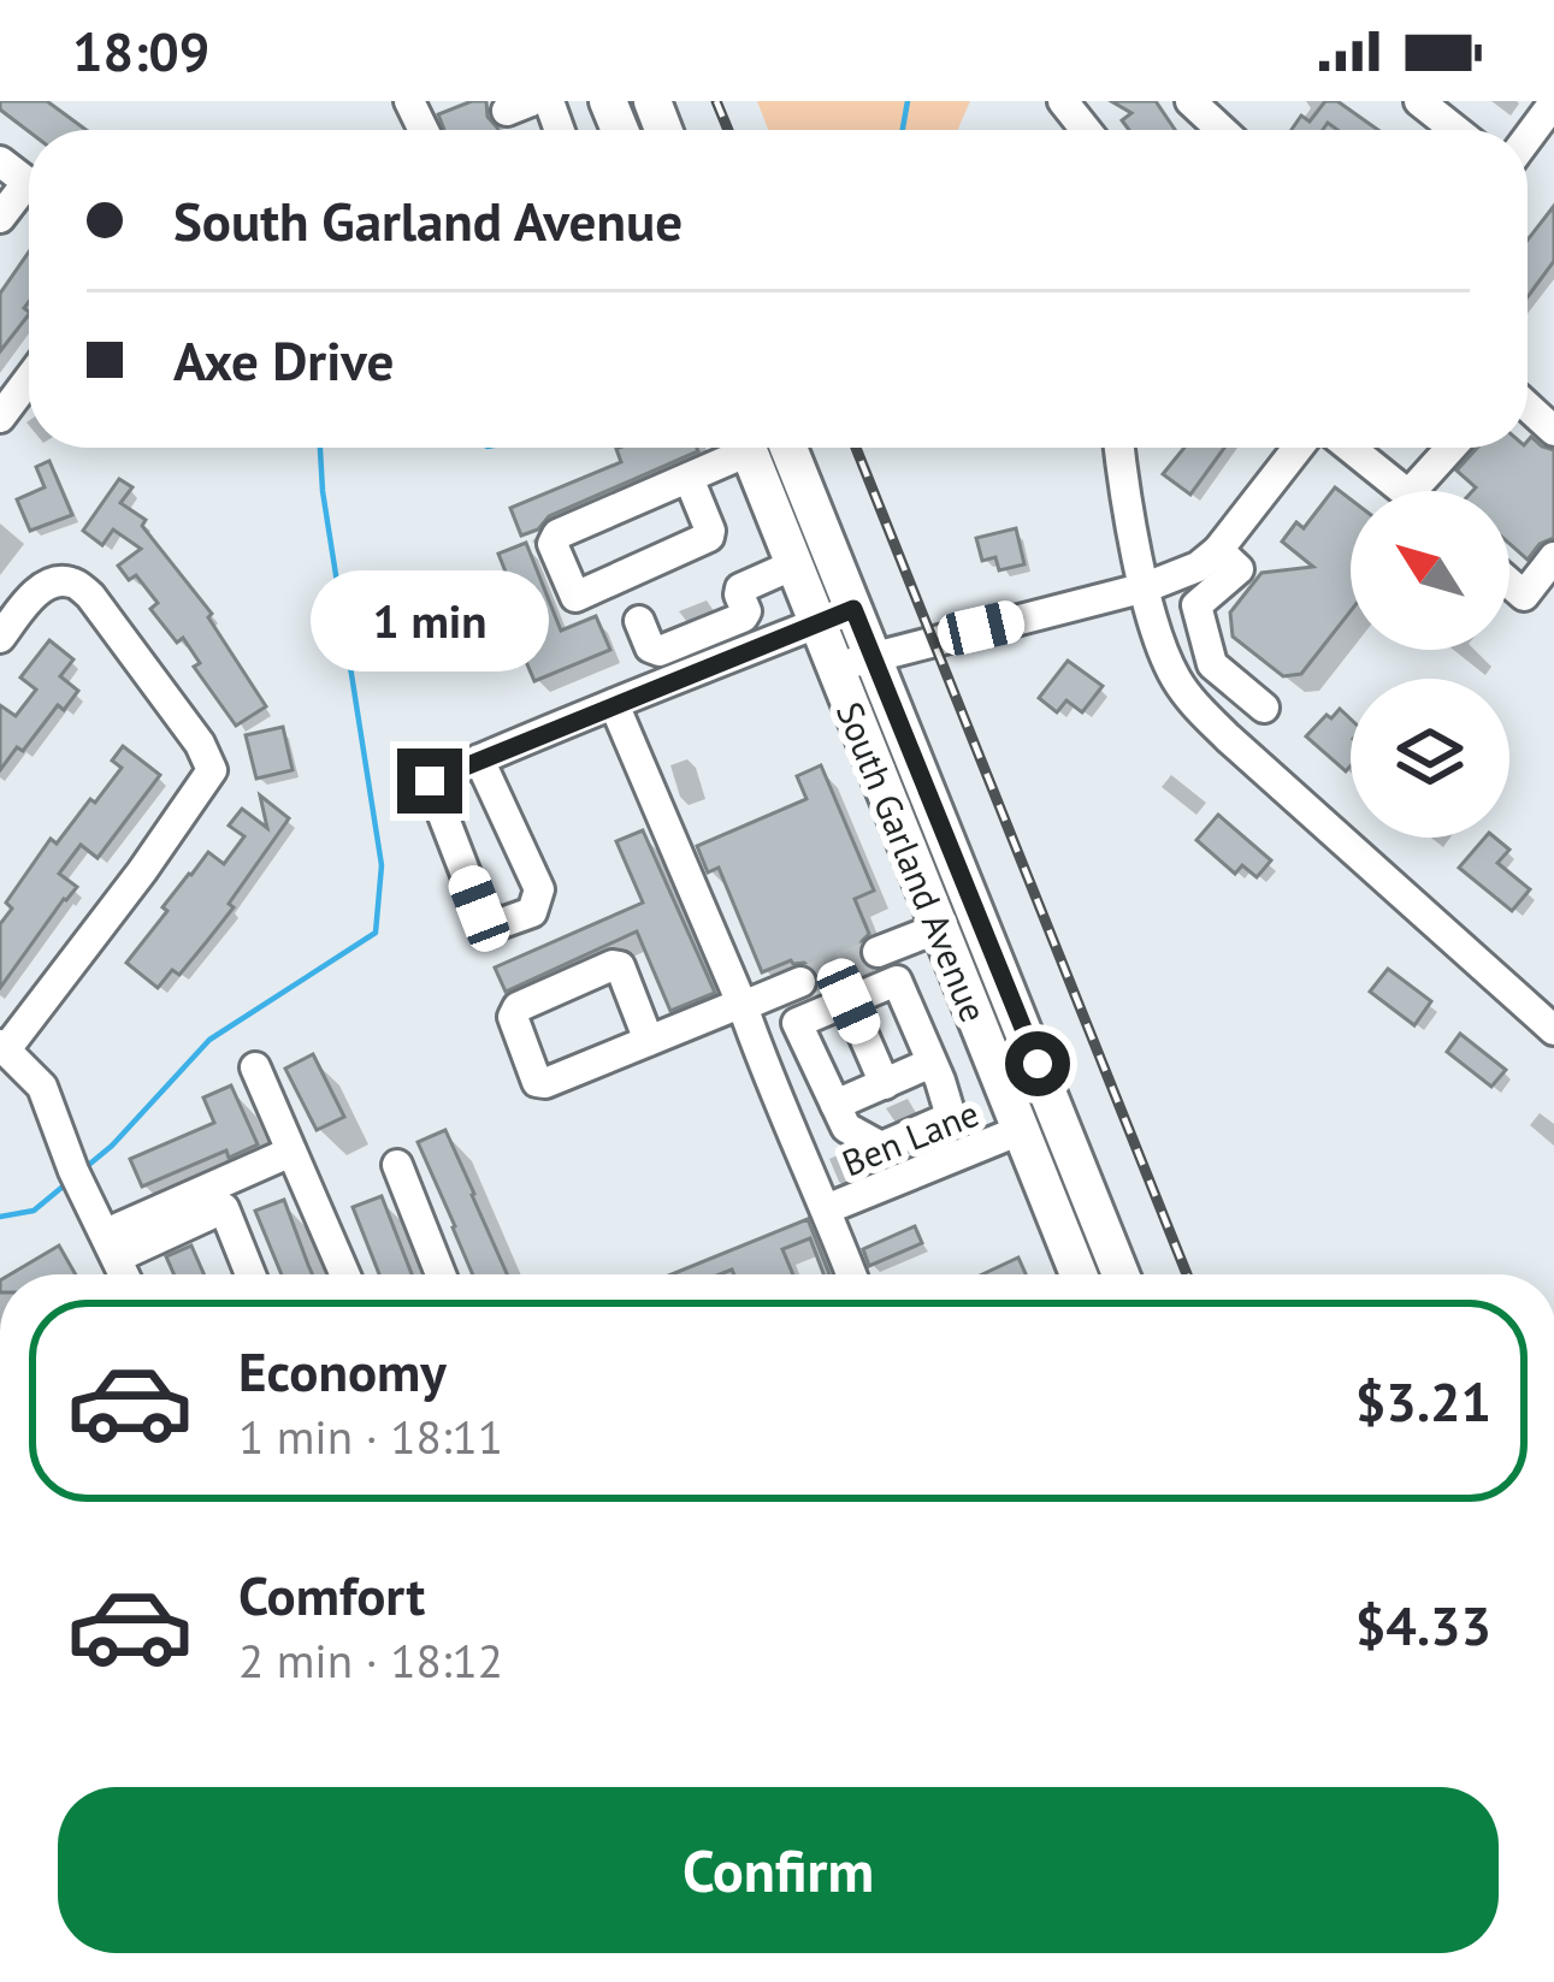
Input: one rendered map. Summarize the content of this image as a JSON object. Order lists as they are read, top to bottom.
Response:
{
  "streets": {
    "main road": ["South Garland Avenue"],
    "street": ["Ben Lane"]
  },
  "crossings": [
    ["South Garland Avenue", "Ben Lane"]
  ],
  "north": "top left",
  "page": {
    "status": "18:09",
    "banner": ["South Garland Avenue", "Axe Drive"],
    "bubble": "1 min",
    "list": [
      {
        "name": "Economy",
        "note": "1 min · 18:11",
        "value": "$3.21"
      },
      {
        "name": "Comfort",
        "note": "2 min · 18:12",
        "value": "$4.33"
      }
    ],
    "buttons": "Confirm"
  }
}
